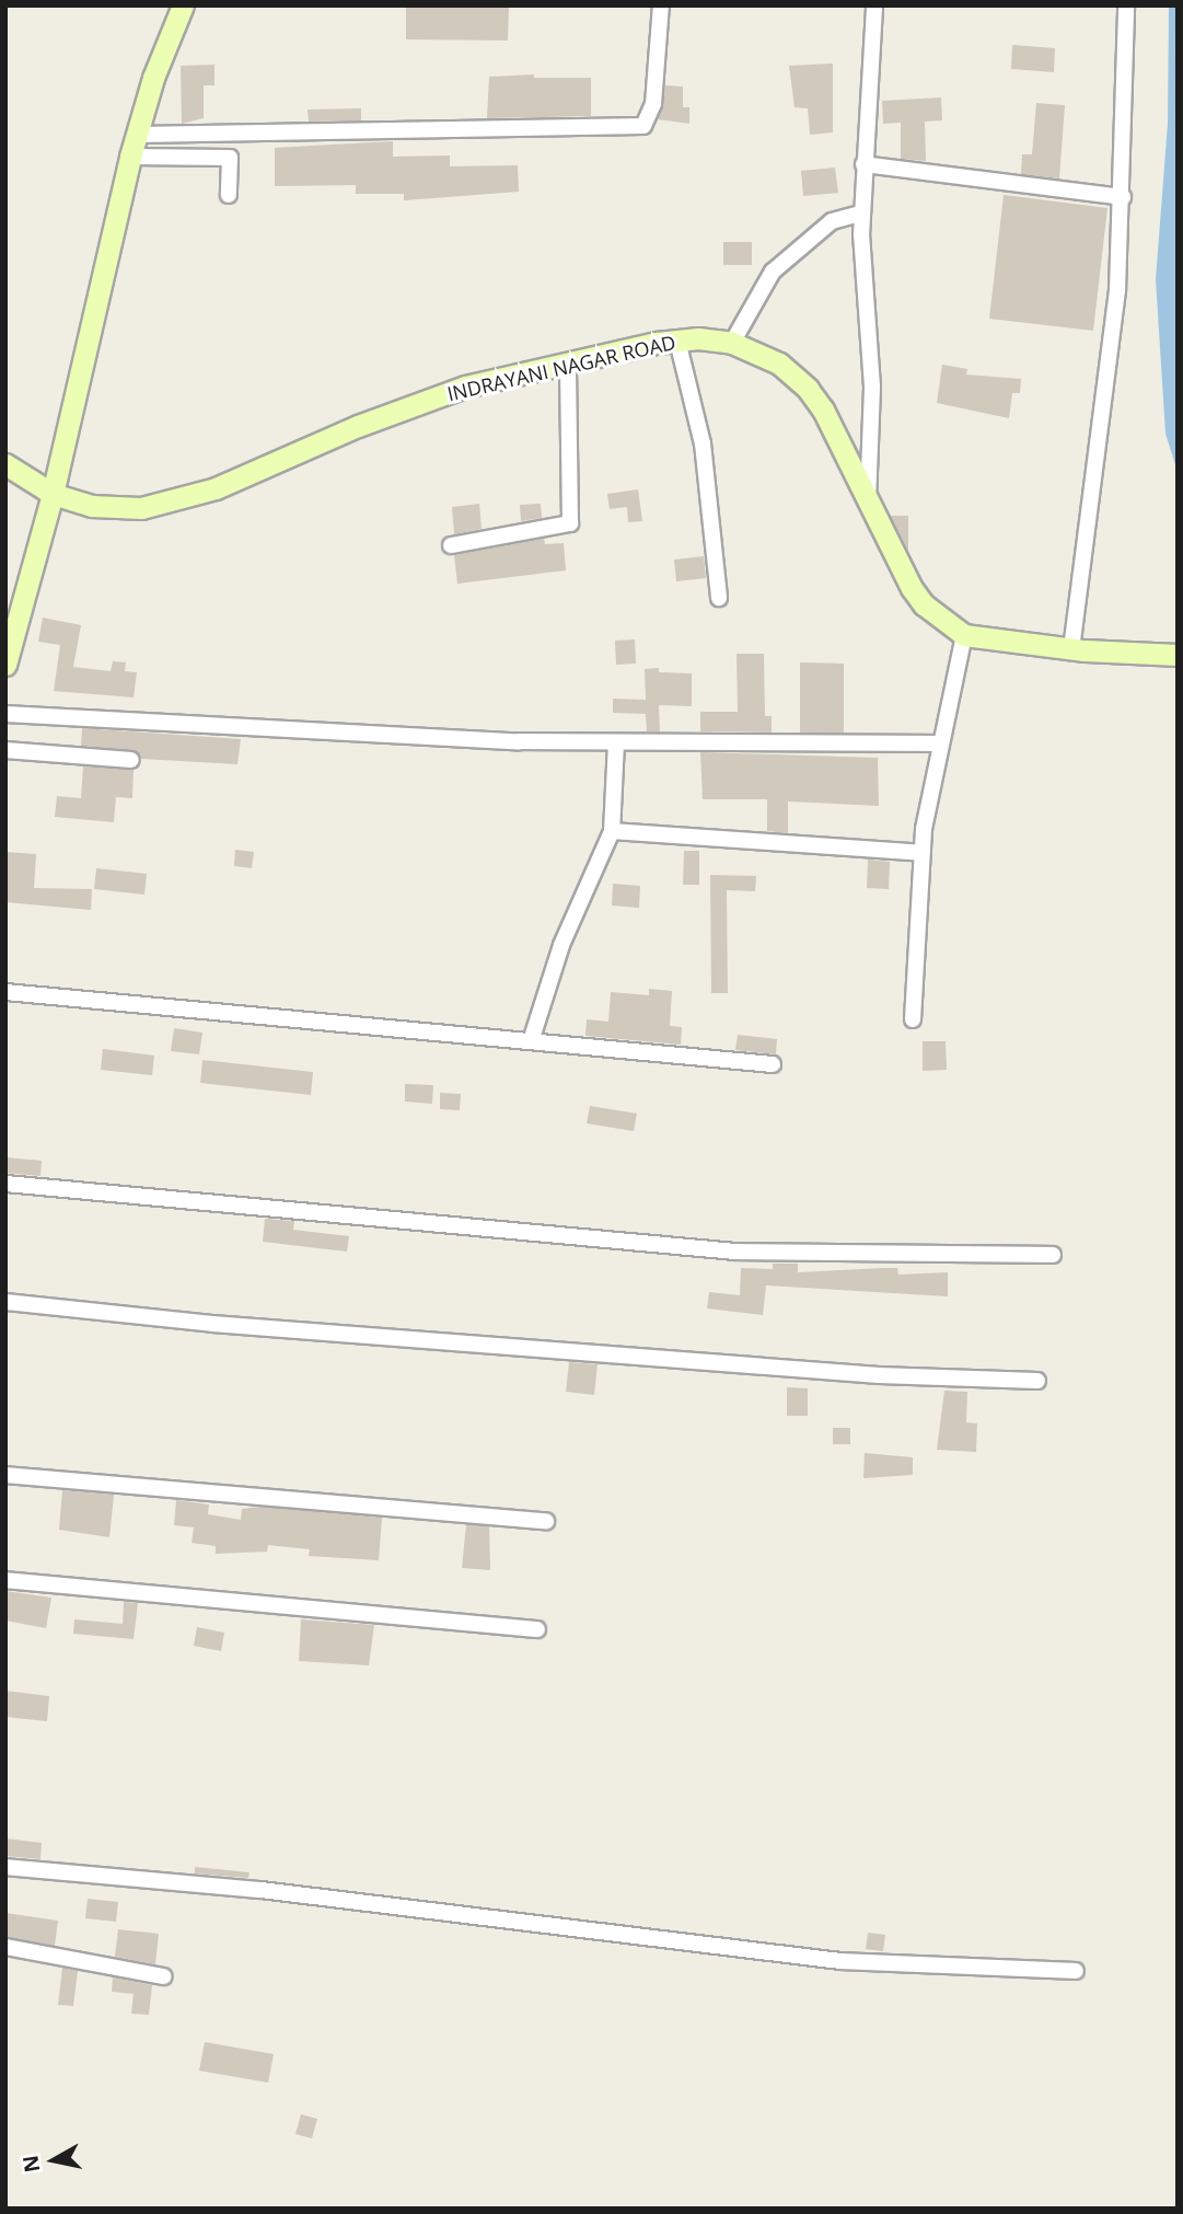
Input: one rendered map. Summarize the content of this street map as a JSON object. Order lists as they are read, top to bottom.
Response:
{
  "streets": {
    "street": ["INDRAYANI NAGAR ROAD"]
  },
  "north": "left"
}
